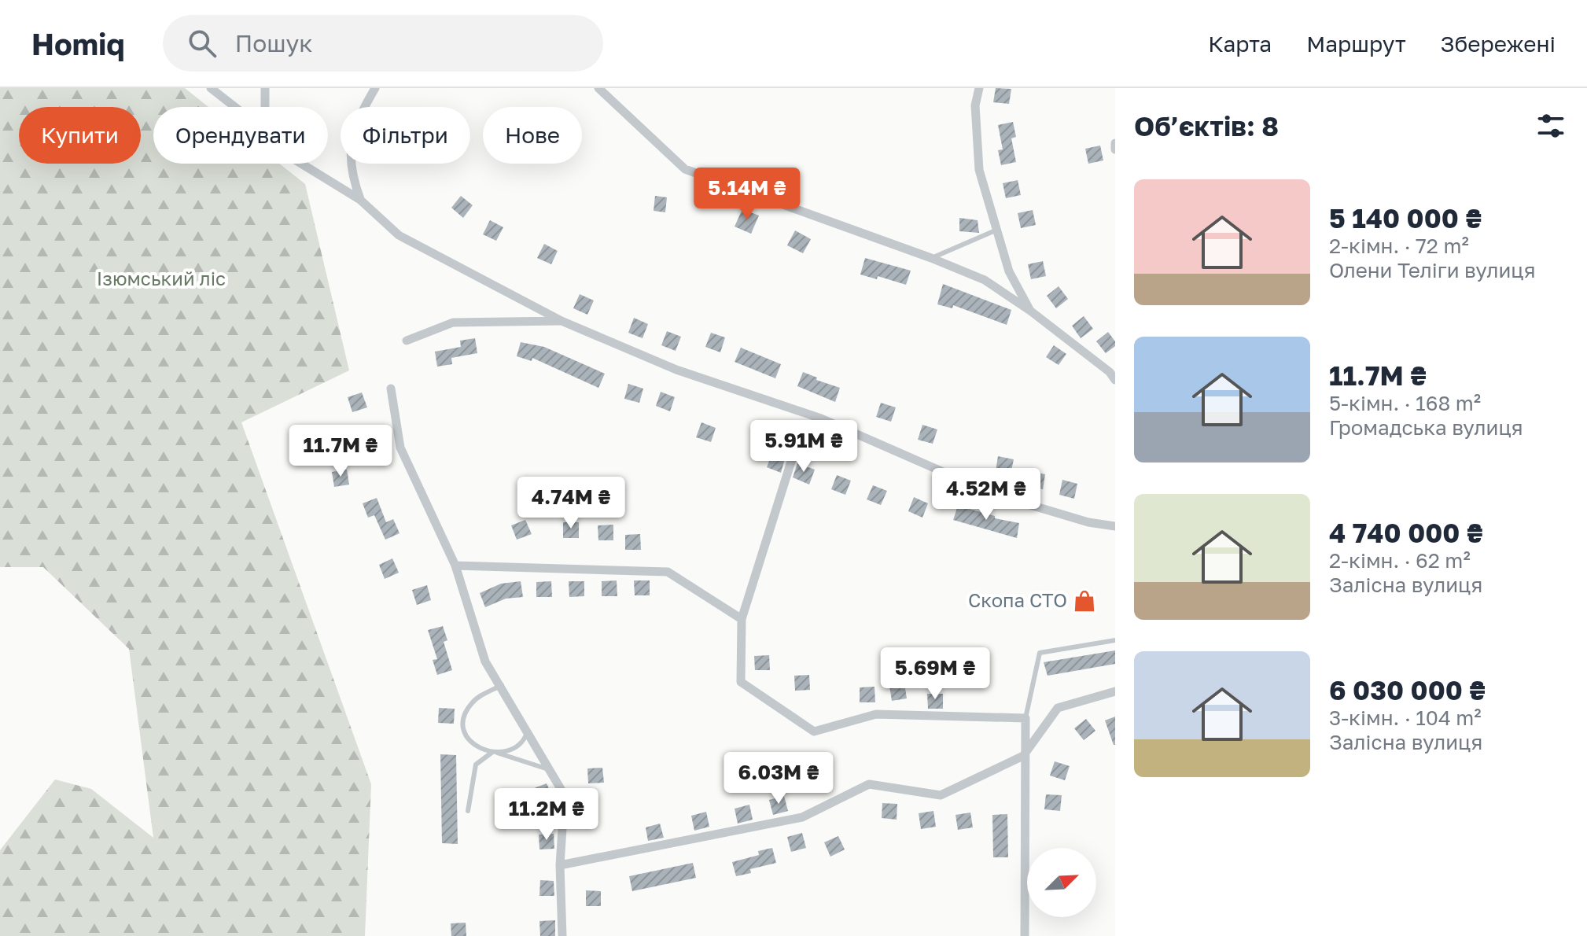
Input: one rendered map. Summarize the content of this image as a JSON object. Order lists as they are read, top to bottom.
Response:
{
  "parks": ["Ізюмський ліс"],
  "places": {
    "shop": ["Скопа СТО"]
  },
  "north": "top right",
  "page": {
    "header": "Homiq",
    "search": "Пошук",
    "nav": ["Карта", "Маршрут", "Збережені"],
    "heading": "Об’єктів: 8",
    "chip": [
      "Купити",
      "Орендувати",
      "Фільтри",
      "Нове"
    ],
    "list": [
      {
        "name": "5 140 000 ₴",
        "note": "2-кімн. · 72 m² · Олени Теліги вулиця"
      },
      {
        "name": "11.7M ₴",
        "note": "5-кімн. · 168 m² · Громадська вулиця"
      },
      {
        "name": "4 740 000 ₴",
        "note": "2-кімн. · 62 m² · Залісна вулиця"
      },
      {
        "name": "6 030 000 ₴",
        "note": "3-кімн. · 104 m² · Залісна вулиця"
      }
    ],
    "price": [
      "5.14M ₴",
      "5.91M ₴",
      "11.7M ₴",
      "4.52M ₴",
      "4.74M ₴",
      "5.69M ₴",
      "6.03M ₴",
      "11.2M ₴"
    ]
  }
}
